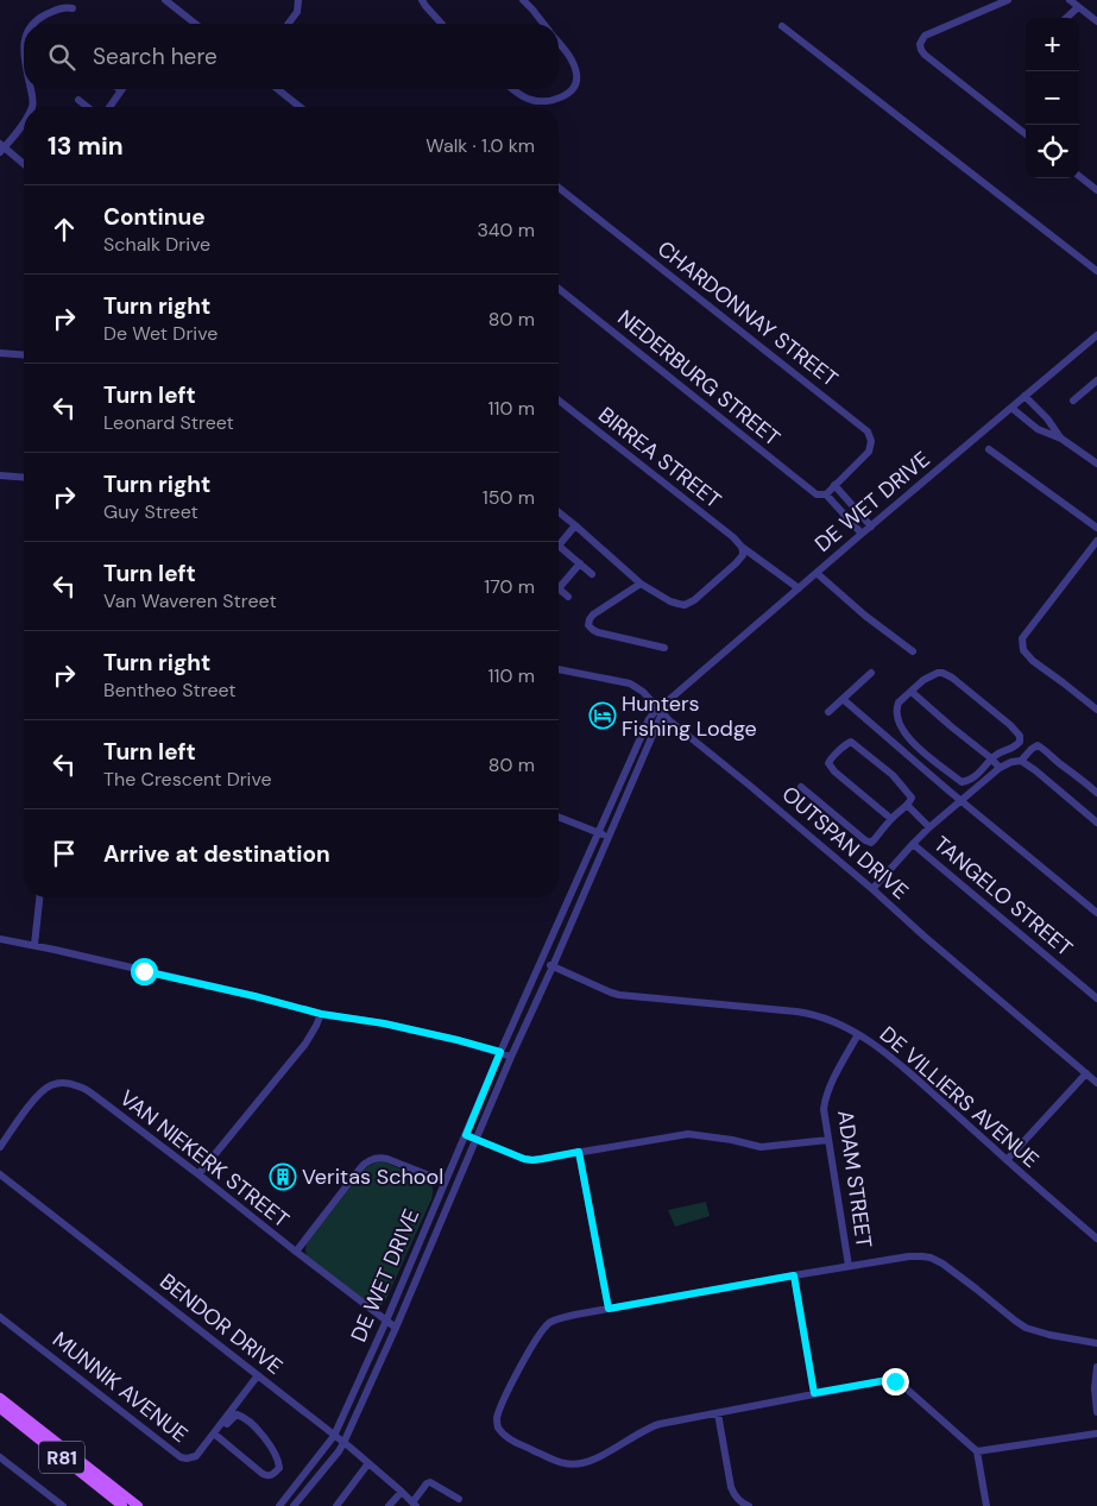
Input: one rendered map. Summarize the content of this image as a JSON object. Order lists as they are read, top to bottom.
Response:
{
  "streets": {
    "main road": ["R81"],
    "street": [
      "CHARDONNAY STREET",
      "NEDERBURG STREET",
      "BIRREA STREET",
      "DE WET DRIVE",
      "OUTSPAN DRIVE",
      "TANGELO STREET",
      "DE VILLIERS AVENUE",
      "VAN NIEKERK STREET",
      "ADAM STREET",
      "BENDOR DRIVE",
      "MUNNIK AVENUE"
    ]
  },
  "crossings": [
    ["NEDERBURG STREET", "DE WET DRIVE"],
    ["BIRREA STREET", "DE WET DRIVE"],
    ["DE WET DRIVE", "OUTSPAN DRIVE"],
    ["DE WET DRIVE", "DE VILLIERS AVENUE"],
    ["DE WET DRIVE", "VAN NIEKERK STREET"],
    ["DE WET DRIVE", "BENDOR DRIVE"],
    ["DE VILLIERS AVENUE", "ADAM STREET"],
    ["BENDOR DRIVE", "MUNNIK AVENUE"]
  ],
  "places": {
    "hotel": ["Hunters Fishing Lodge"],
    "building": ["Veritas School"]
  },
  "page": {
    "map_buttons": ["+", "−"],
    "search": "Search here",
    "heading": ["13 min", "Walk · 1.0 km"],
    "list": [
      ["Continue", "Schalk Drive", "340 m"],
      ["Turn right", "De Wet Drive", "80 m"],
      ["Turn left", "Leonard Street", "110 m"],
      ["Turn right", "Guy Street", "150 m"],
      ["Turn left", "Van Waveren Street", "170 m"],
      ["Turn right", "Bentheo Street", "110 m"],
      ["Turn left", "The Crescent Drive", "80 m"],
      "Arrive at destination"
    ]
  }
}
